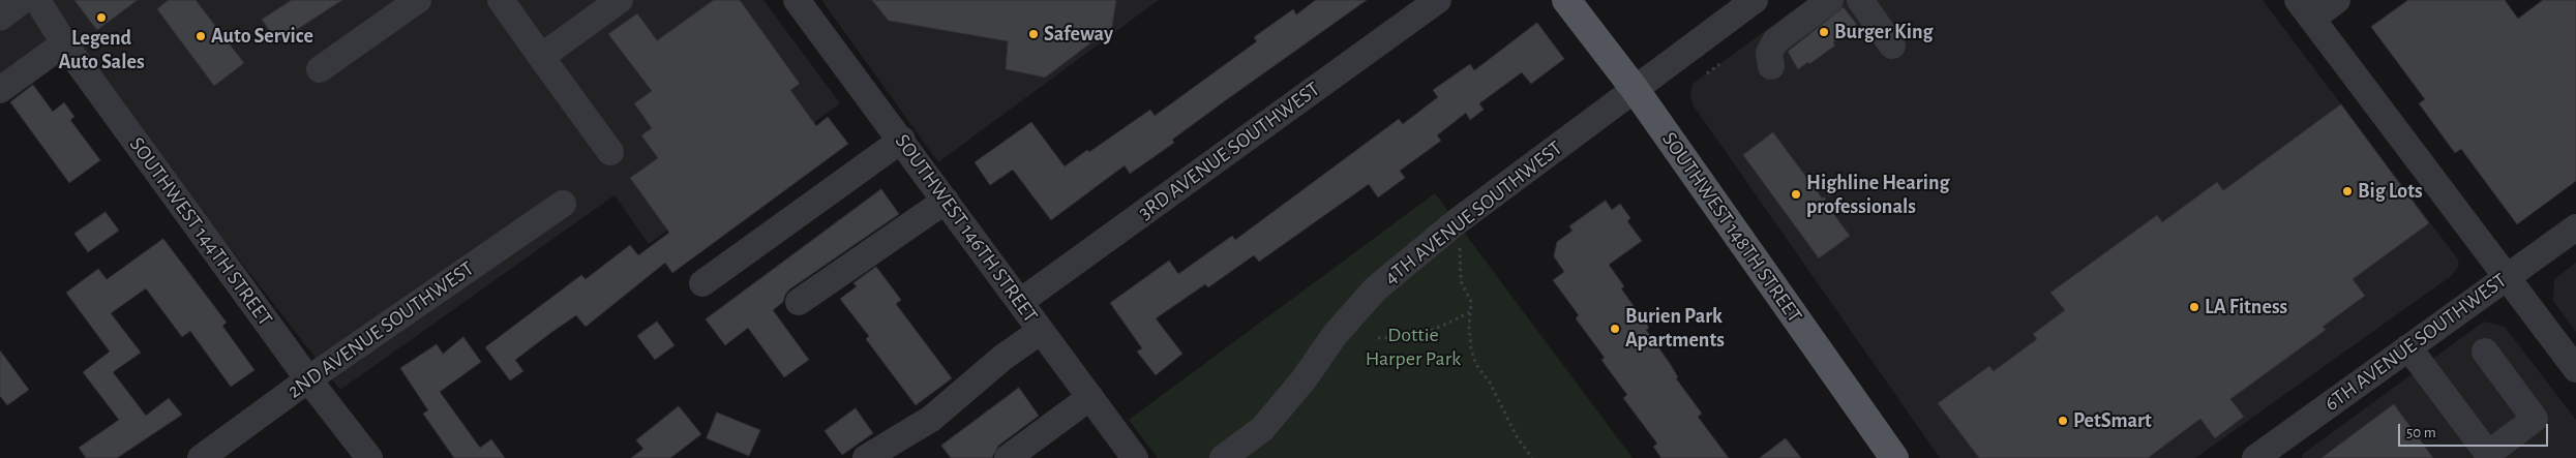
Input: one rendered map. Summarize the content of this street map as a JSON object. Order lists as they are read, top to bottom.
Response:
{
  "streets": {
    "main road": ["SOUTHWEST 148TH STREET"],
    "street": [
      "3RD AVENUE SOUTHWEST",
      "4TH AVENUE SOUTHWEST",
      "SOUTHWEST 146TH STREET",
      "SOUTHWEST 144TH STREET",
      "2ND AVENUE SOUTHWEST",
      "6TH AVENUE SOUTHWEST"
    ]
  },
  "crossings": [
    ["3RD AVENUE SOUTHWEST", "SOUTHWEST 146TH STREET"],
    ["4TH AVENUE SOUTHWEST", "SOUTHWEST 148TH STREET"],
    ["SOUTHWEST 144TH STREET", "2ND AVENUE SOUTHWEST"]
  ],
  "parks": ["Dottie Harper Park"],
  "places": [
    "Legend Auto Sales",
    "Burger King",
    "Safeway",
    "Auto Service",
    "Big Lots",
    "Highline Hearing professionals",
    "LA Fitness",
    "Burien Park Apartments",
    "PetSmart"
  ],
  "scale_bar": "50 m"
}
